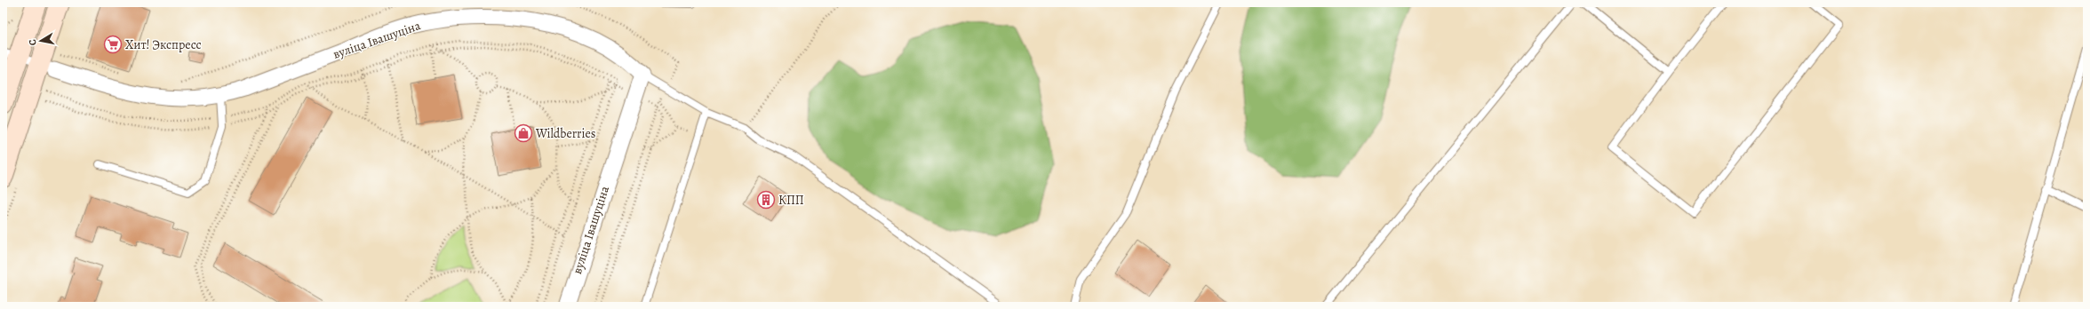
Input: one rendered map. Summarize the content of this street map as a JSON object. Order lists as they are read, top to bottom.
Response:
{
  "streets": {
    "street": ["вуліца Івашуціна"]
  },
  "places": {
    "supermarket": ["Хит! Экспресс"],
    "shop": ["Wildberries"],
    "building": ["КПП"]
  },
  "north": "left"
}
